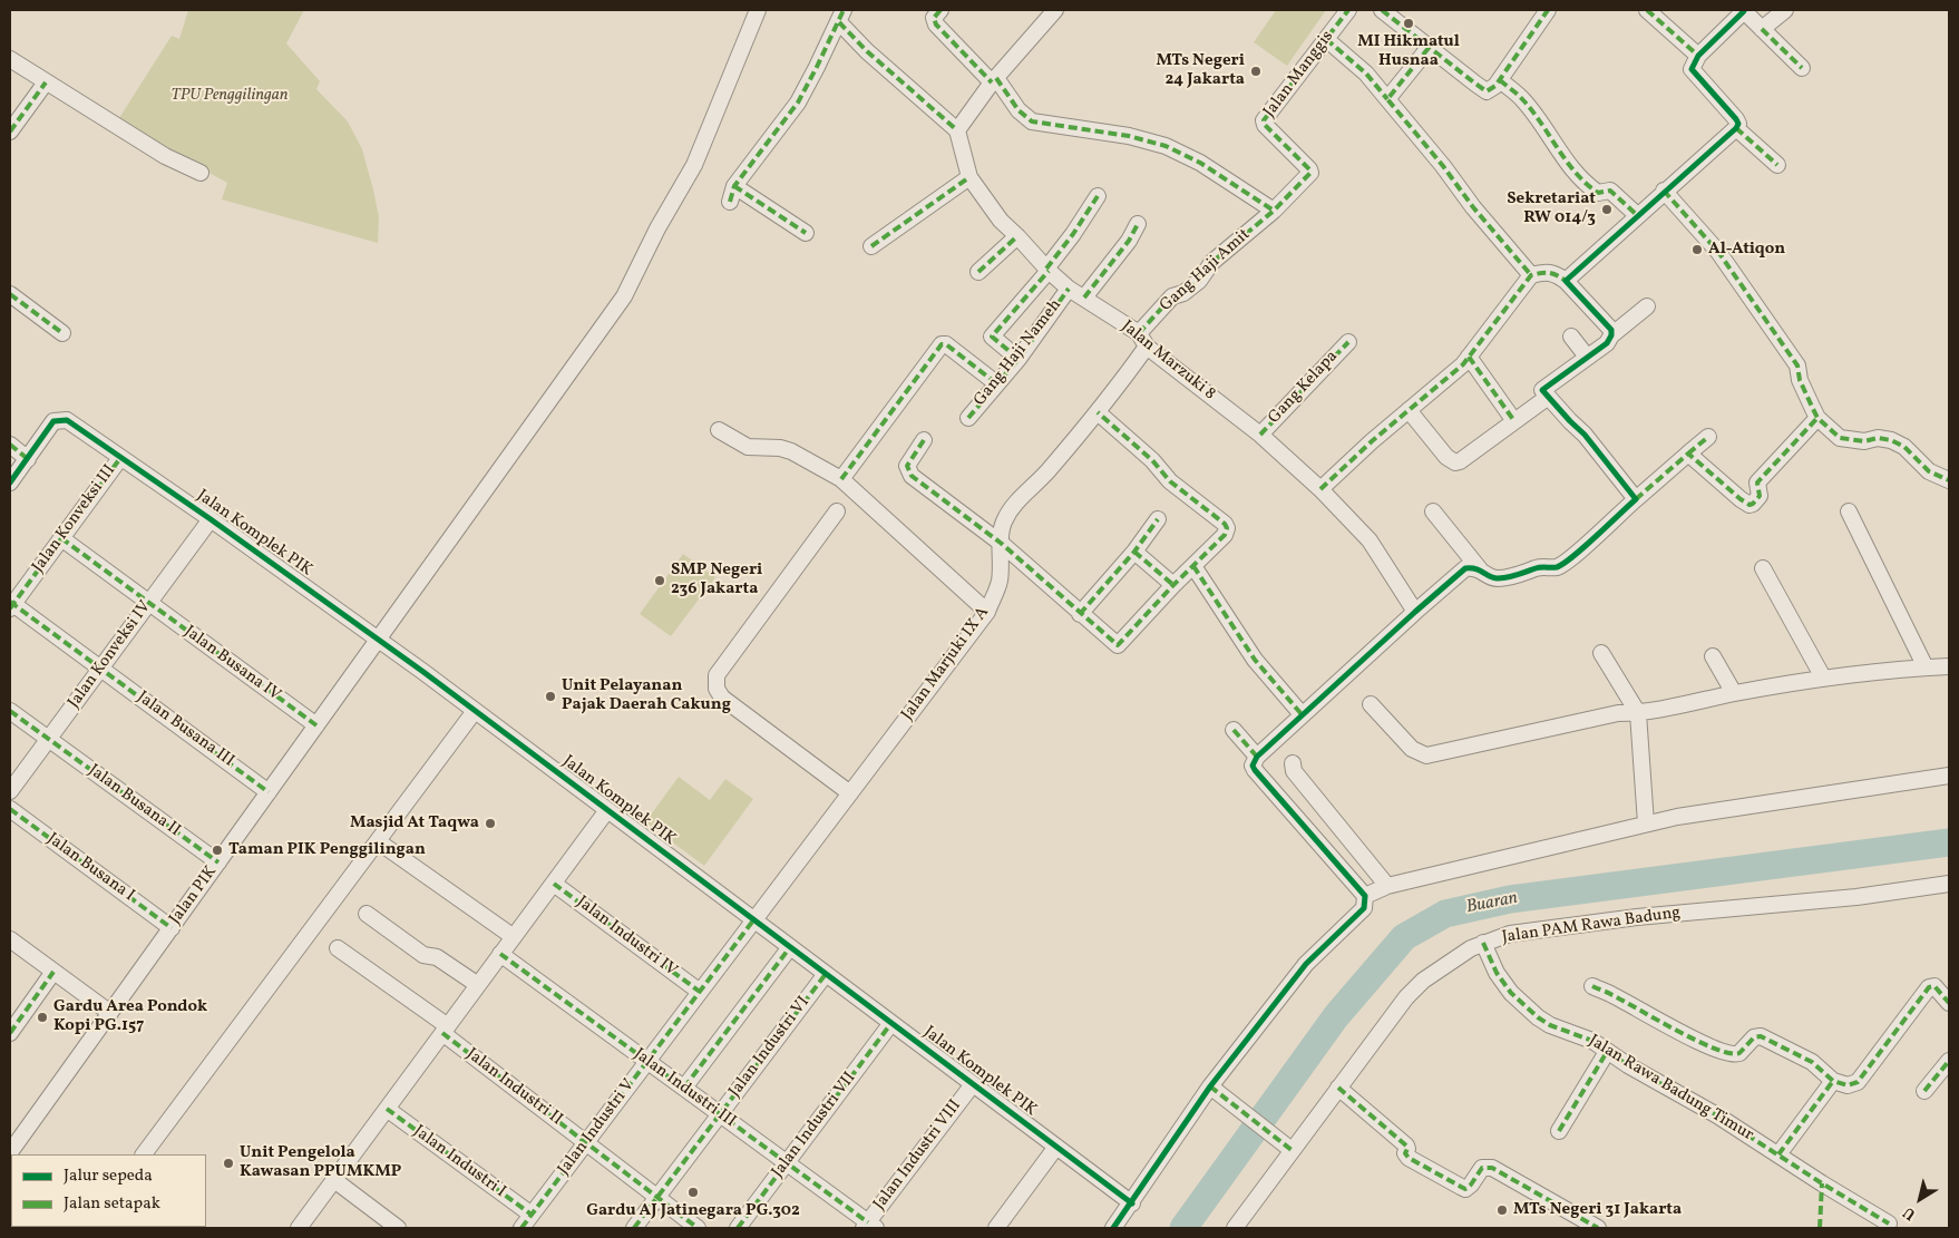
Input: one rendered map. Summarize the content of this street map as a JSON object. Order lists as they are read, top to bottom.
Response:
{
  "streets": {
    "street": [
      "Jalan Manggis",
      "Gang Haji Amit",
      "Gang Haji Nameh",
      "Jalan Marzuki 8",
      "Gang Kelapa",
      "Jalan Konveksi III",
      "Jalan Komplek PIK",
      "Jalan Konveksi IV",
      "Jalan Busana IV",
      "Jalan Marjuki IX A",
      "Jalan Busana III",
      "Jalan Busana II",
      "Jalan Busana I",
      "Jalan PIK",
      "Jalan PAM Rawa Badung",
      "Jalan Industri IV",
      "Jalan Industri VI",
      "Jalan Industri II",
      "Jalan Industri III",
      "Jalan Rawa Badung Timur",
      "Jalan Industri VII",
      "Jalan Industri V",
      "Jalan Industri VIII",
      "Jalan Industri I"
    ]
  },
  "crossings": [
    ["Jalan Manggis", "Gang Haji Amit"],
    ["Gang Haji Amit", "Jalan Marzuki 8"],
    ["Gang Haji Nameh", "Jalan Marzuki 8"],
    ["Jalan Marzuki 8", "Gang Kelapa"],
    ["Jalan Marzuki 8", "Jalan Marjuki IX A"],
    ["Jalan Konveksi III", "Jalan Komplek PIK"],
    ["Jalan Konveksi III", "Jalan Busana IV"],
    ["Jalan Konveksi III", "Jalan Busana III"],
    ["Jalan Komplek PIK", "Jalan Konveksi IV"],
    ["Jalan Komplek PIK", "Jalan Marjuki IX A"],
    ["Jalan Komplek PIK", "Jalan PIK"],
    ["Jalan Komplek PIK", "Jalan Industri IV"],
    ["Jalan Komplek PIK", "Jalan Industri VI"],
    ["Jalan Komplek PIK", "Jalan Industri II"],
    ["Jalan Komplek PIK", "Jalan Industri III"],
    ["Jalan Komplek PIK", "Jalan Industri VII"],
    ["Jalan Komplek PIK", "Jalan Industri V"],
    ["Jalan Komplek PIK", "Jalan Industri VIII"],
    ["Jalan Komplek PIK", "Jalan Industri I"],
    ["Jalan Konveksi IV", "Jalan Busana IV"],
    ["Jalan Konveksi IV", "Jalan Busana III"],
    ["Jalan Konveksi IV", "Jalan Busana II"],
    ["Jalan Busana IV", "Jalan PIK"],
    ["Jalan Marjuki IX A", "Jalan Industri V"],
    ["Jalan Busana III", "Jalan PIK"],
    ["Jalan Busana II", "Jalan PIK"],
    ["Jalan Busana I", "Jalan PIK"],
    ["Jalan PAM Rawa Badung", "Jalan Rawa Badung Timur"],
    ["Jalan Industri IV", "Jalan Industri V"],
    ["Jalan Industri VI", "Jalan Industri III"],
    ["Jalan Industri II", "Jalan Industri V"],
    ["Jalan Industri III", "Jalan Industri VII"],
    ["Jalan Industri III", "Jalan Industri V"],
    ["Jalan Industri III", "Jalan Industri VIII"],
    ["Jalan Industri V", "Jalan Industri I"]
  ],
  "water": ["Buaran"],
  "parks": ["TPU Penggilingan"],
  "places": [
    "MI Hikmatul Husnaa",
    "MTs Negeri 24 Jakarta",
    "Sekretariat RW 014/3",
    "Al-Atiqon",
    "SMP Negeri 236 Jakarta",
    "Unit Pelayanan Pajak Daerah Cakung",
    "Masjid At Taqwa",
    "Taman PIK Penggilingan",
    "Gardu Area Pondok Kopi PG.157",
    "Unit Pengelola Kawasan PPUMKMP",
    "Gardu AJ Jatinegara PG.302",
    "MTs Negeri 31 Jakarta"
  ],
  "legend": ["Jalur sepeda", "Jalan setapak"],
  "north": "bottom left"
}
